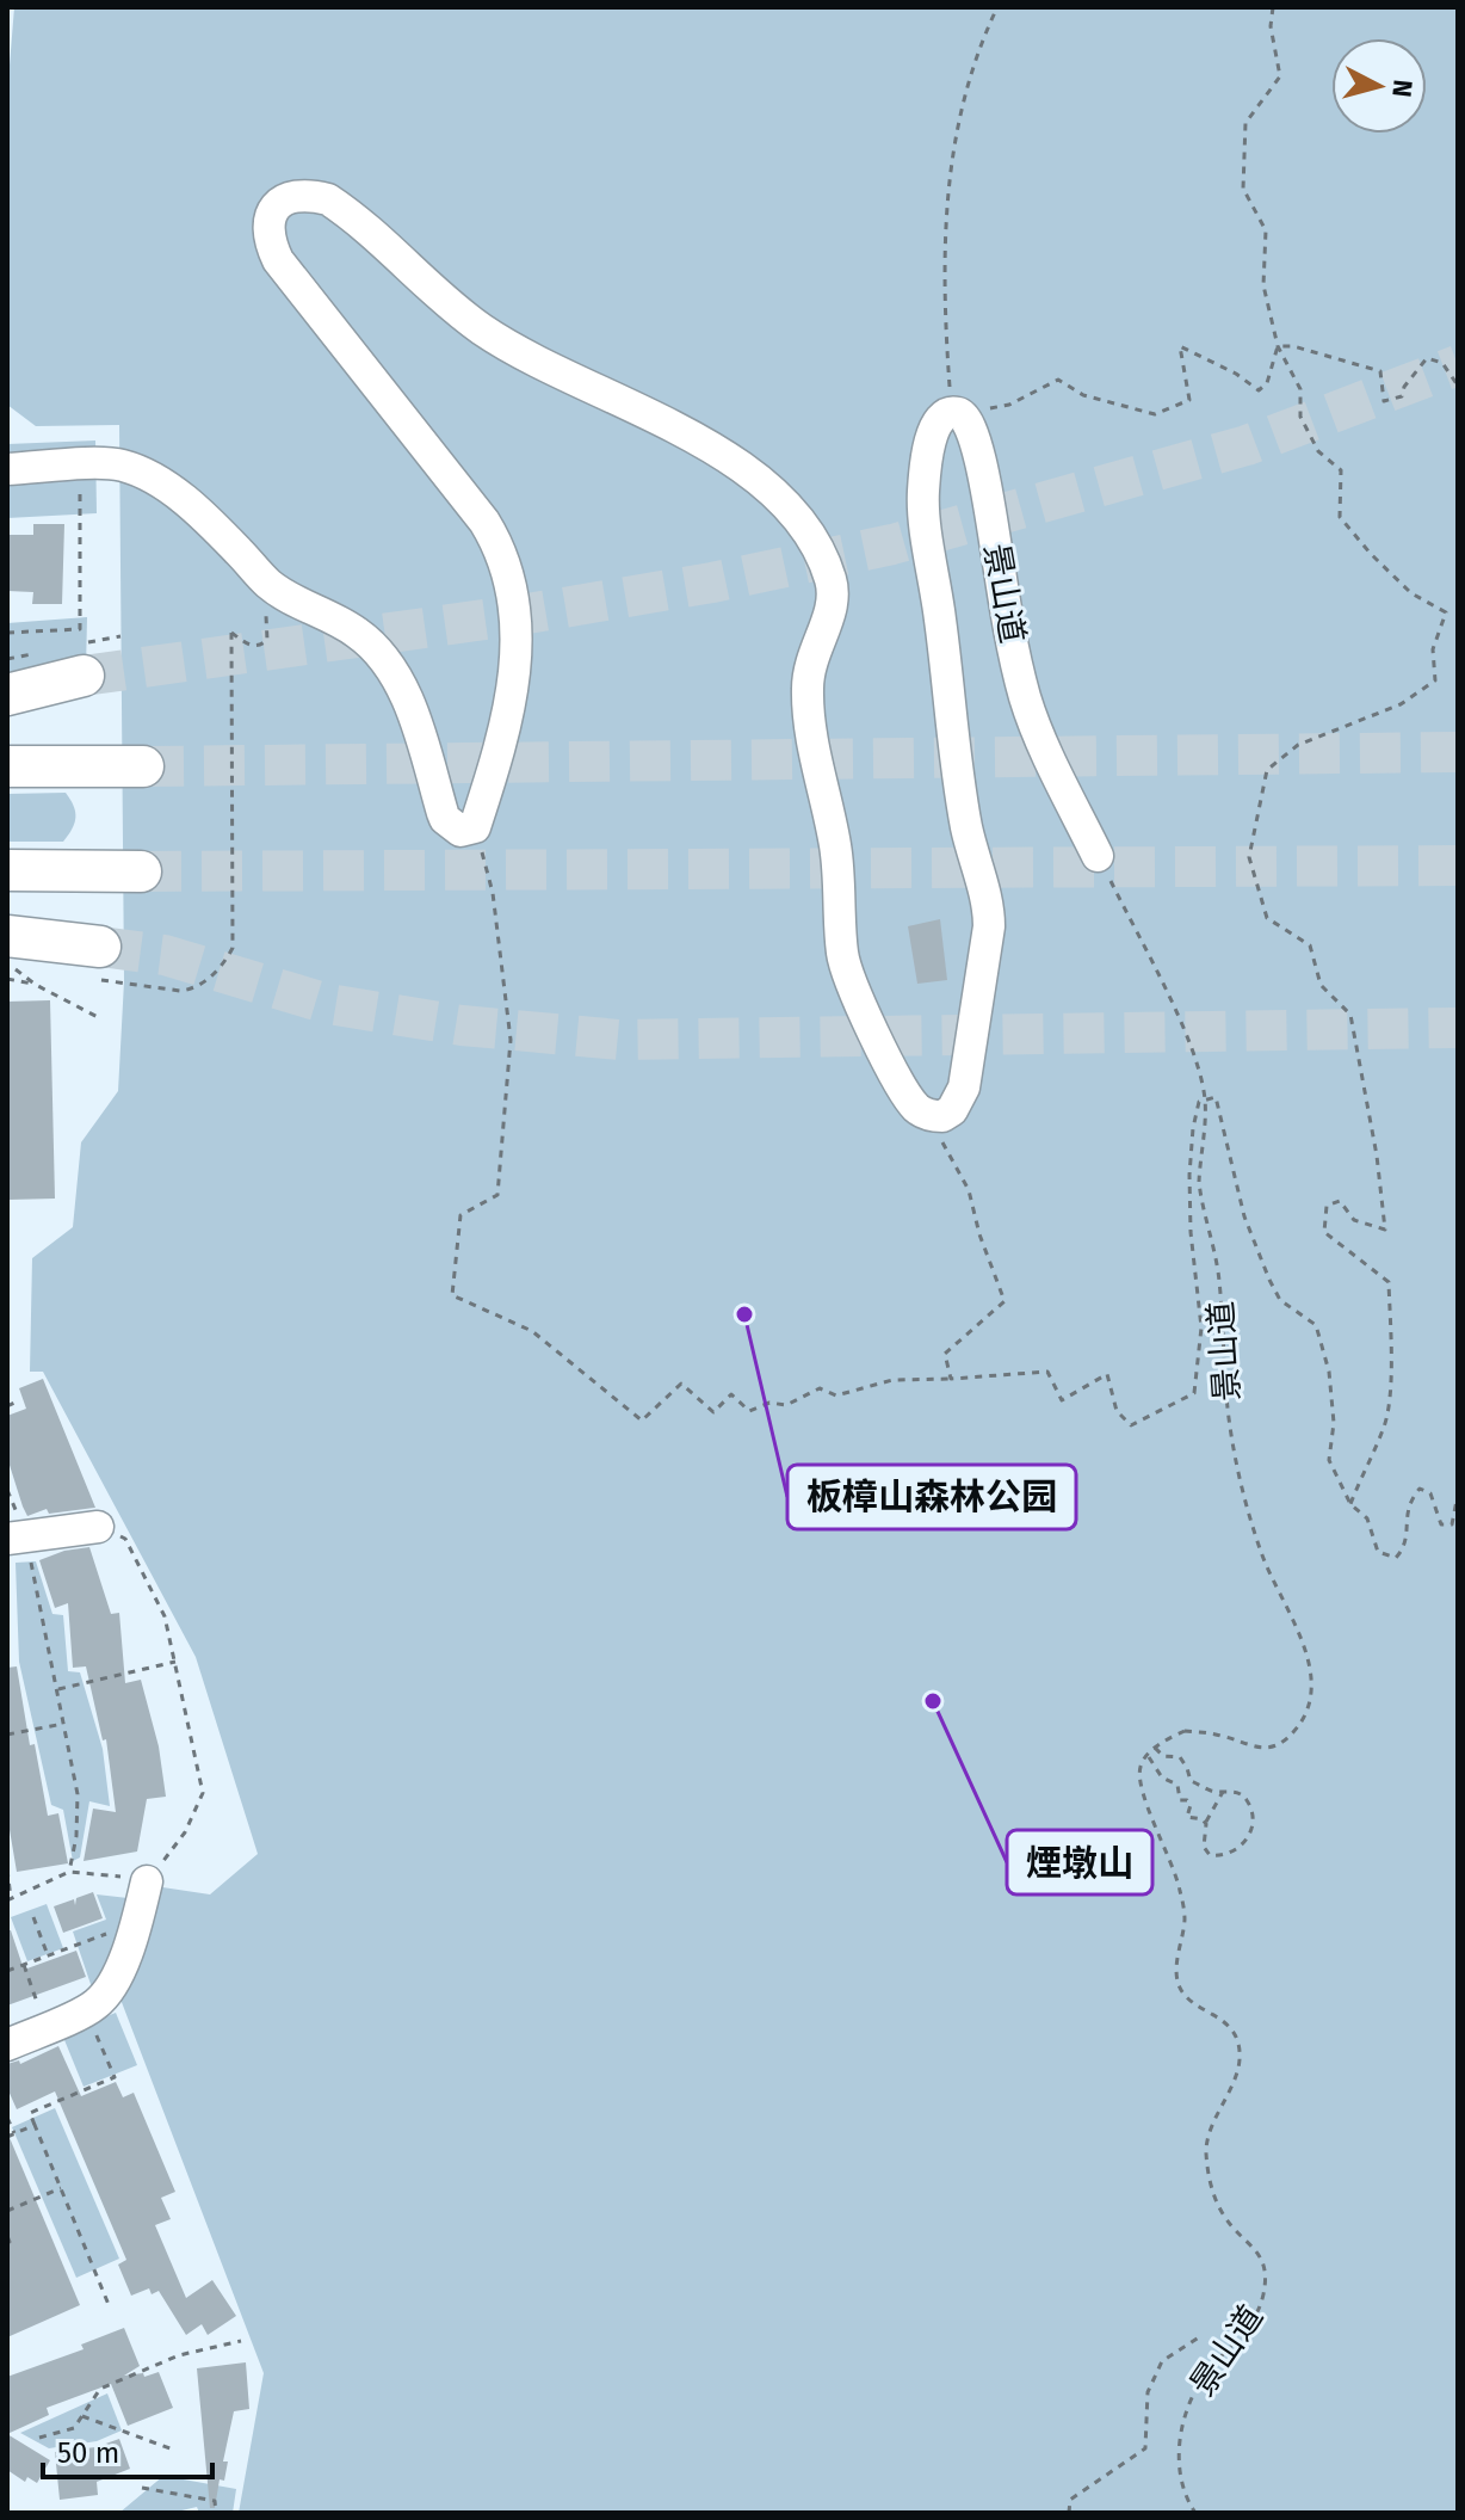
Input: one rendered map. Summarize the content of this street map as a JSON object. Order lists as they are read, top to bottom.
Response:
{
  "streets": {
    "street": ["景山道"]
  },
  "places": ["板樟山森林公园", "煙墩山"],
  "scale_bar": "50 m",
  "north": "right"
}
